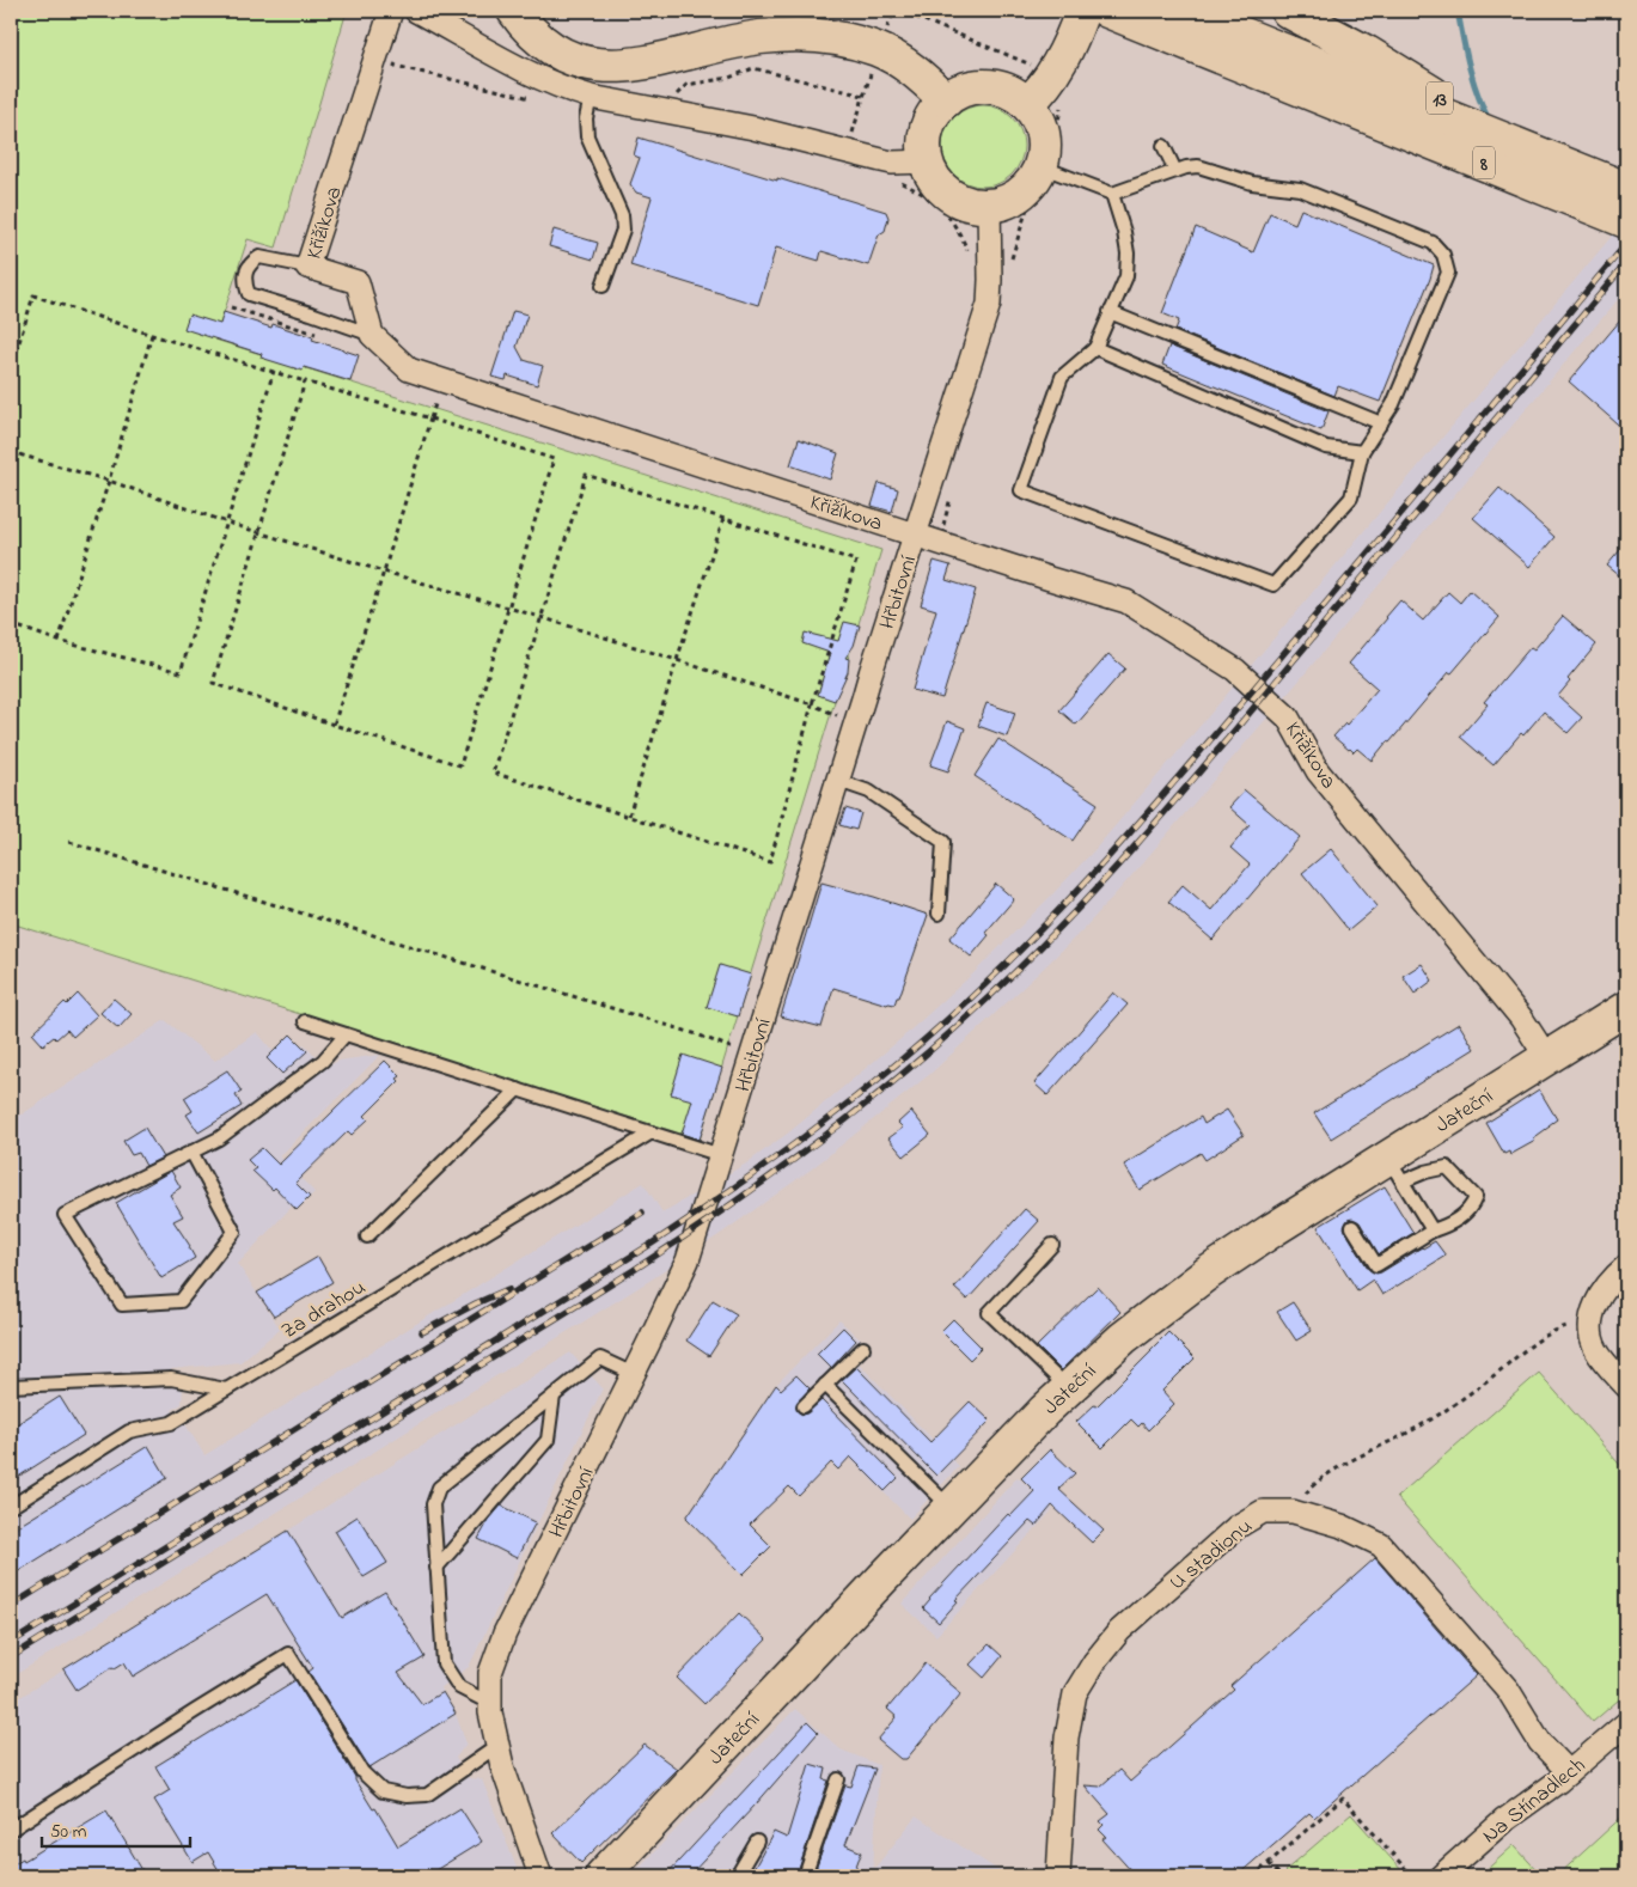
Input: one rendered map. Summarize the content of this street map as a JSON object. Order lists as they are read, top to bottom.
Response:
{
  "streets": {
    "main road": ["13", "8", "Jateční"],
    "street": [
      "Křižíkova",
      "Hřbitovní",
      "U stadionu",
      "Na Stínadlech"
    ],
    "lane": ["Za drahou"]
  },
  "crossings": [
    ["13", "8"],
    ["Křižíkova", "Hřbitovní"],
    ["Křižíkova", "Jateční"],
    ["U stadionu", "Na Stínadlech"]
  ],
  "scale_bar": "50 m"
}
